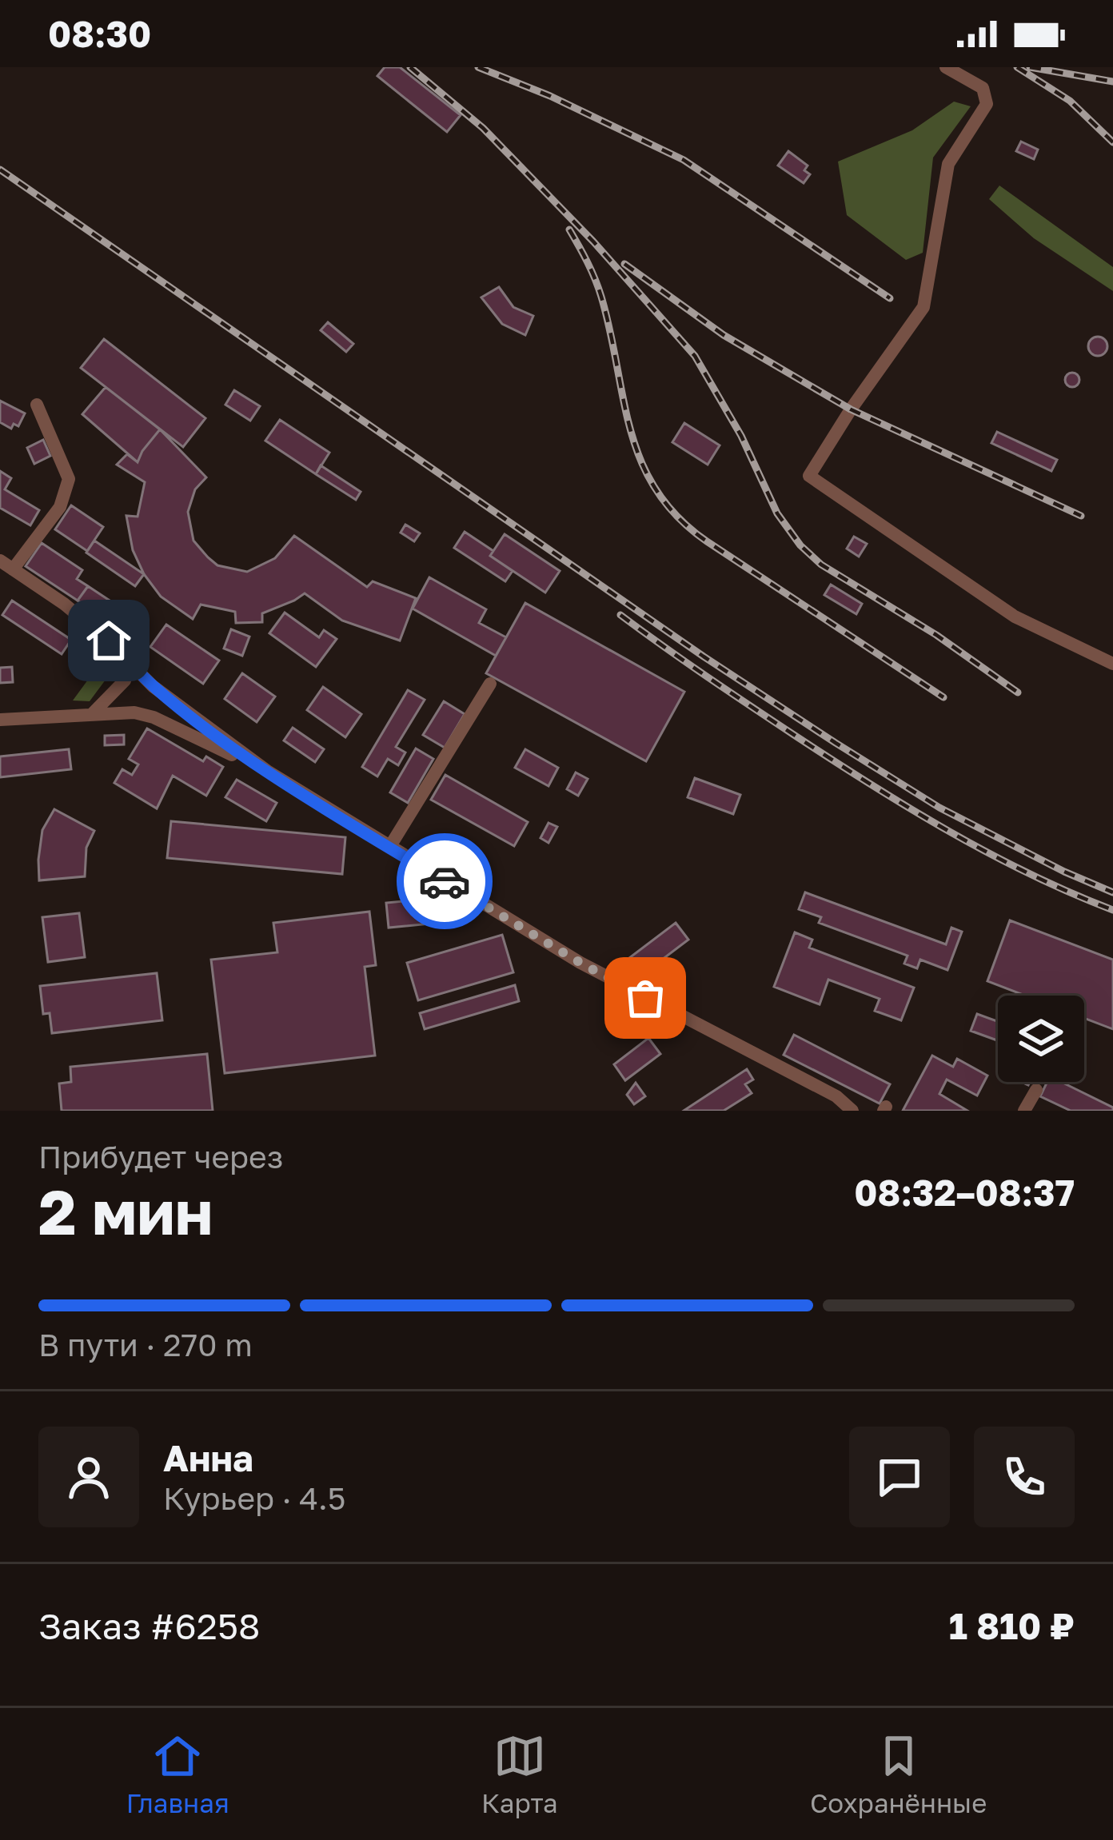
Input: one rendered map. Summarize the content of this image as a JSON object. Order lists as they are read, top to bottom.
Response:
{
  "page": {
    "status": "08:30",
    "heading": ["2 мин", "Прибудет через", "08:32–08:37"],
    "panel": [
      "Анна",
      "Курьер · 4.5",
      "Заказ #6258",
      "1 810 ₽"
    ],
    "bar": "В пути · 270 m",
    "tabs": ["Главная", "Карта", "Сохранённые"]
  }
}
